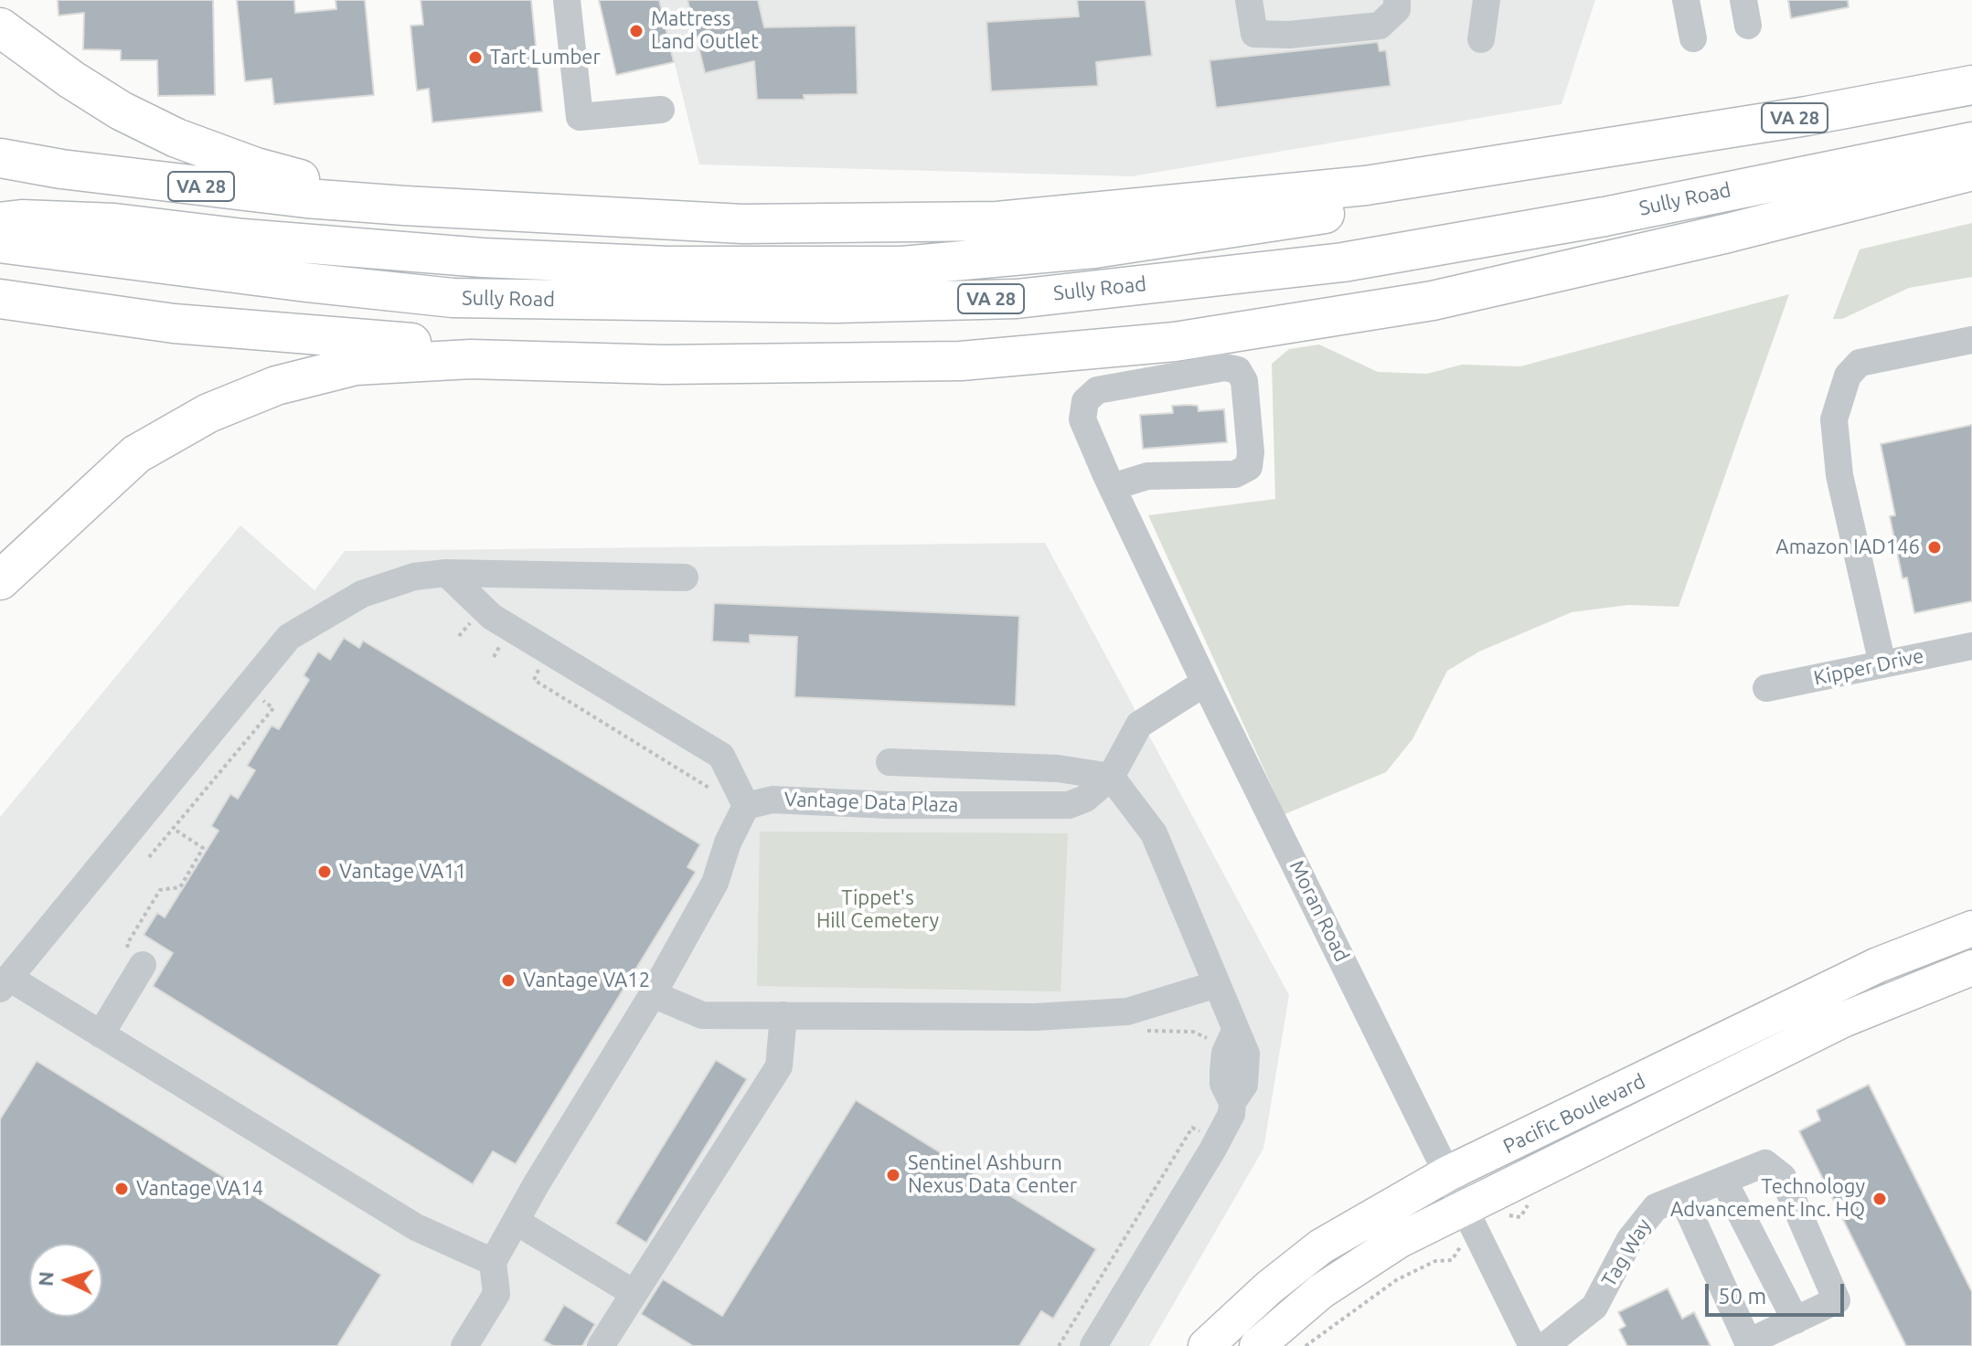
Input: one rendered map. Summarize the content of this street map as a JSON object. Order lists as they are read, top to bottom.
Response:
{
  "streets": {
    "highway": ["VA 28", "Sully Road"],
    "main road": ["Pacific Boulevard"],
    "street": [
      "Kipper Drive",
      "Vantage Data Plaza",
      "Moran Road",
      "Tag Way"
    ]
  },
  "crossings": [
    ["Vantage Data Plaza", "Moran Road"],
    ["Moran Road", "Pacific Boulevard"]
  ],
  "parks": ["Tippet's Hill Cemetery"],
  "places": [
    "Mattress Land Outlet",
    "Tart Lumber",
    "Amazon IAD146",
    "Vantage VA11",
    "Vantage VA12",
    "Sentinel Ashburn Nexus Data Center",
    "Vantage VA14",
    "Technology Advancement Inc. HQ"
  ],
  "scale_bar": "50 m",
  "north": "left"
}
